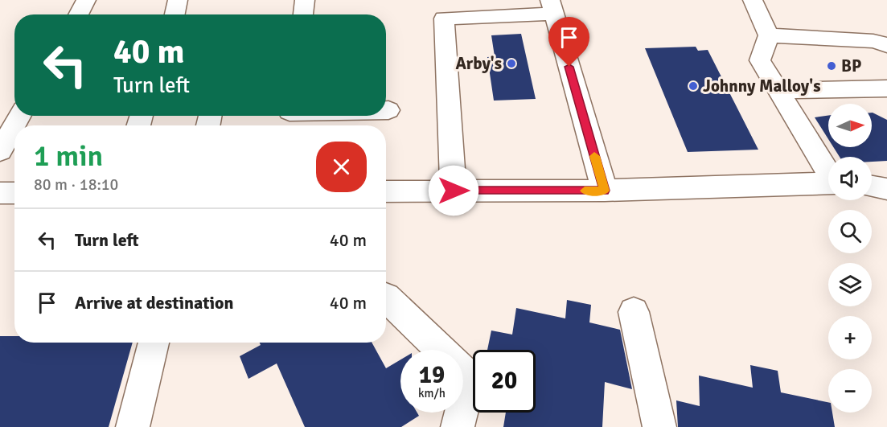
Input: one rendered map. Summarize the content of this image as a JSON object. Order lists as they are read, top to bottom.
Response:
{
  "places": ["Arby's", "BP", "Johnny Malloy's"],
  "north": "right",
  "page": {
    "turn": ["40 m", "Turn left"],
    "map_buttons": ["+", "−"],
    "heading": ["1 min", "80 m · 18:10"],
    "list": [
      {
        "name": "Turn left",
        "value": "40 m"
      },
      {
        "name": "Arrive at destination",
        "value": "40 m"
      }
    ],
    "speed": "19 km/h",
    "limit": "20"
  }
}
